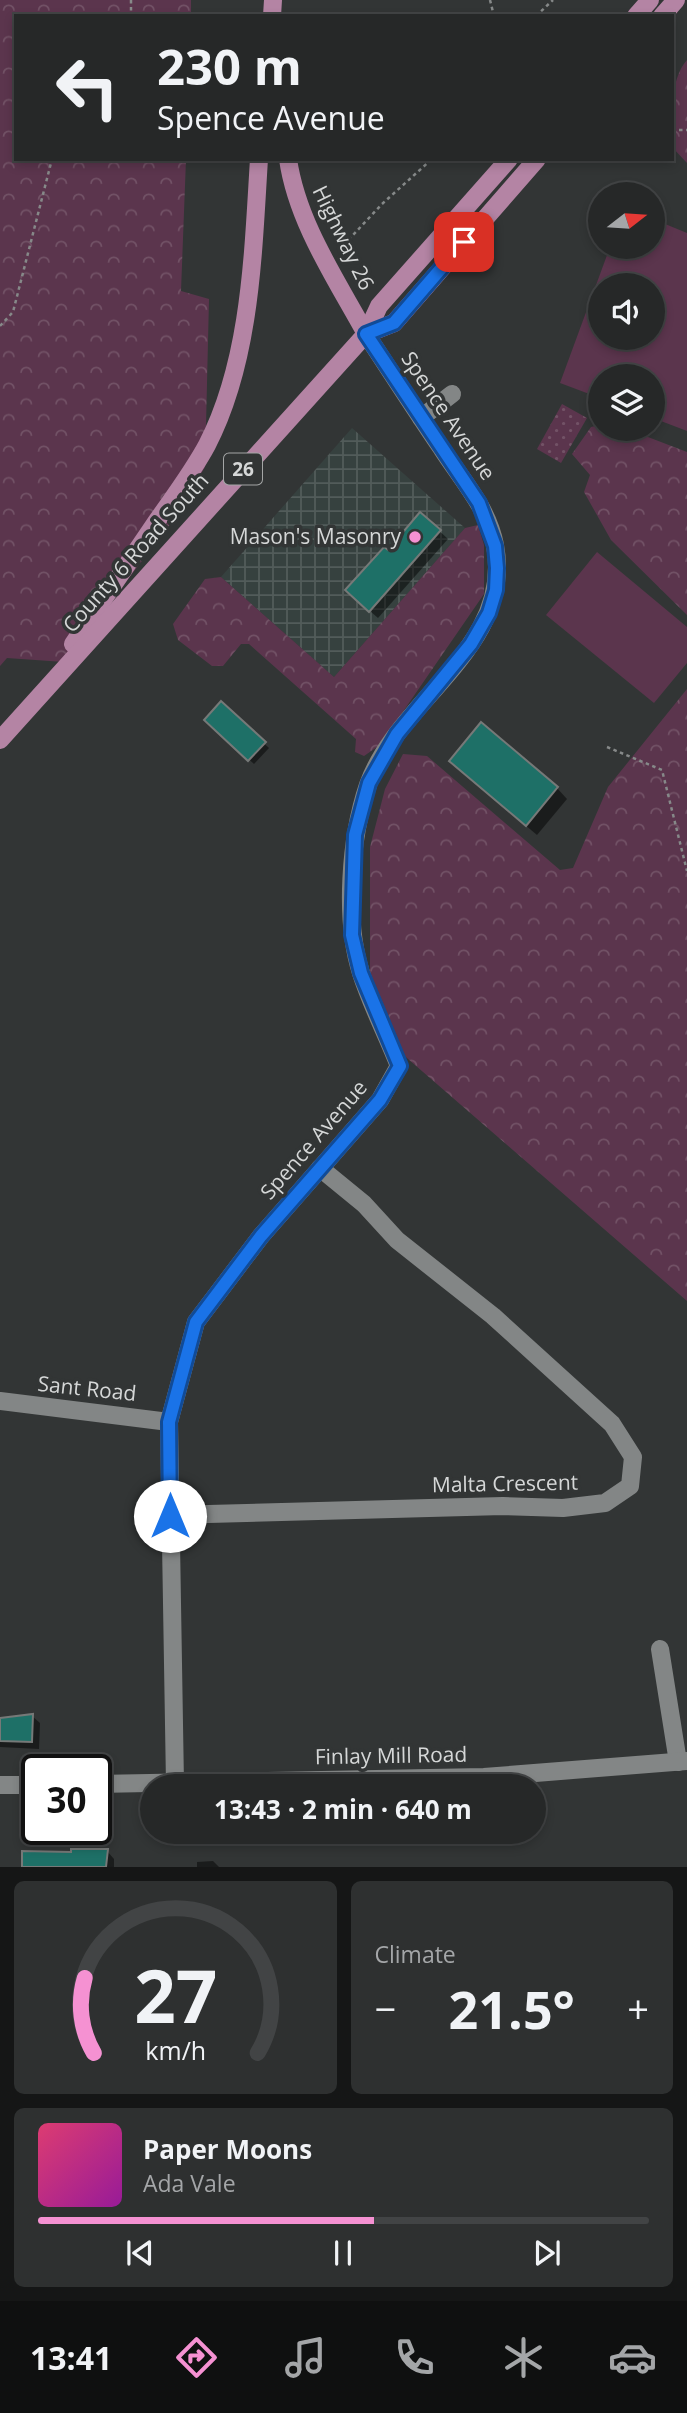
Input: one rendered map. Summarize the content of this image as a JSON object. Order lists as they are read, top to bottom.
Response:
{
  "streets": {
    "main road": ["Highway 26", "26", "County 6 Road South"],
    "street": [
      "Spence Avenue",
      "Sant Road",
      "Malta Crescent",
      "Finlay Mill Road"
    ]
  },
  "crossings": [
    ["Highway 26", "Spence Avenue"],
    ["Highway 26", "County 6 Road South"],
    ["Spence Avenue", "County 6 Road South"],
    ["Spence Avenue", "Sant Road"],
    ["Spence Avenue", "Malta Crescent"],
    ["26", "County 6 Road South"]
  ],
  "places": ["Mason's Masonry"],
  "north": "right",
  "page": {
    "turn": ["230 m", "Spence Avenue"],
    "limit": "30",
    "trip": "13:43 · 2 min · 640 m",
    "tile": "Climate",
    "heat": ["−", "21.5°", "+"],
    "song": ["Paper Moons", "Ada Vale"],
    "tabs": "13:41",
    "gauge": ["27", "km/h"]
  }
}
